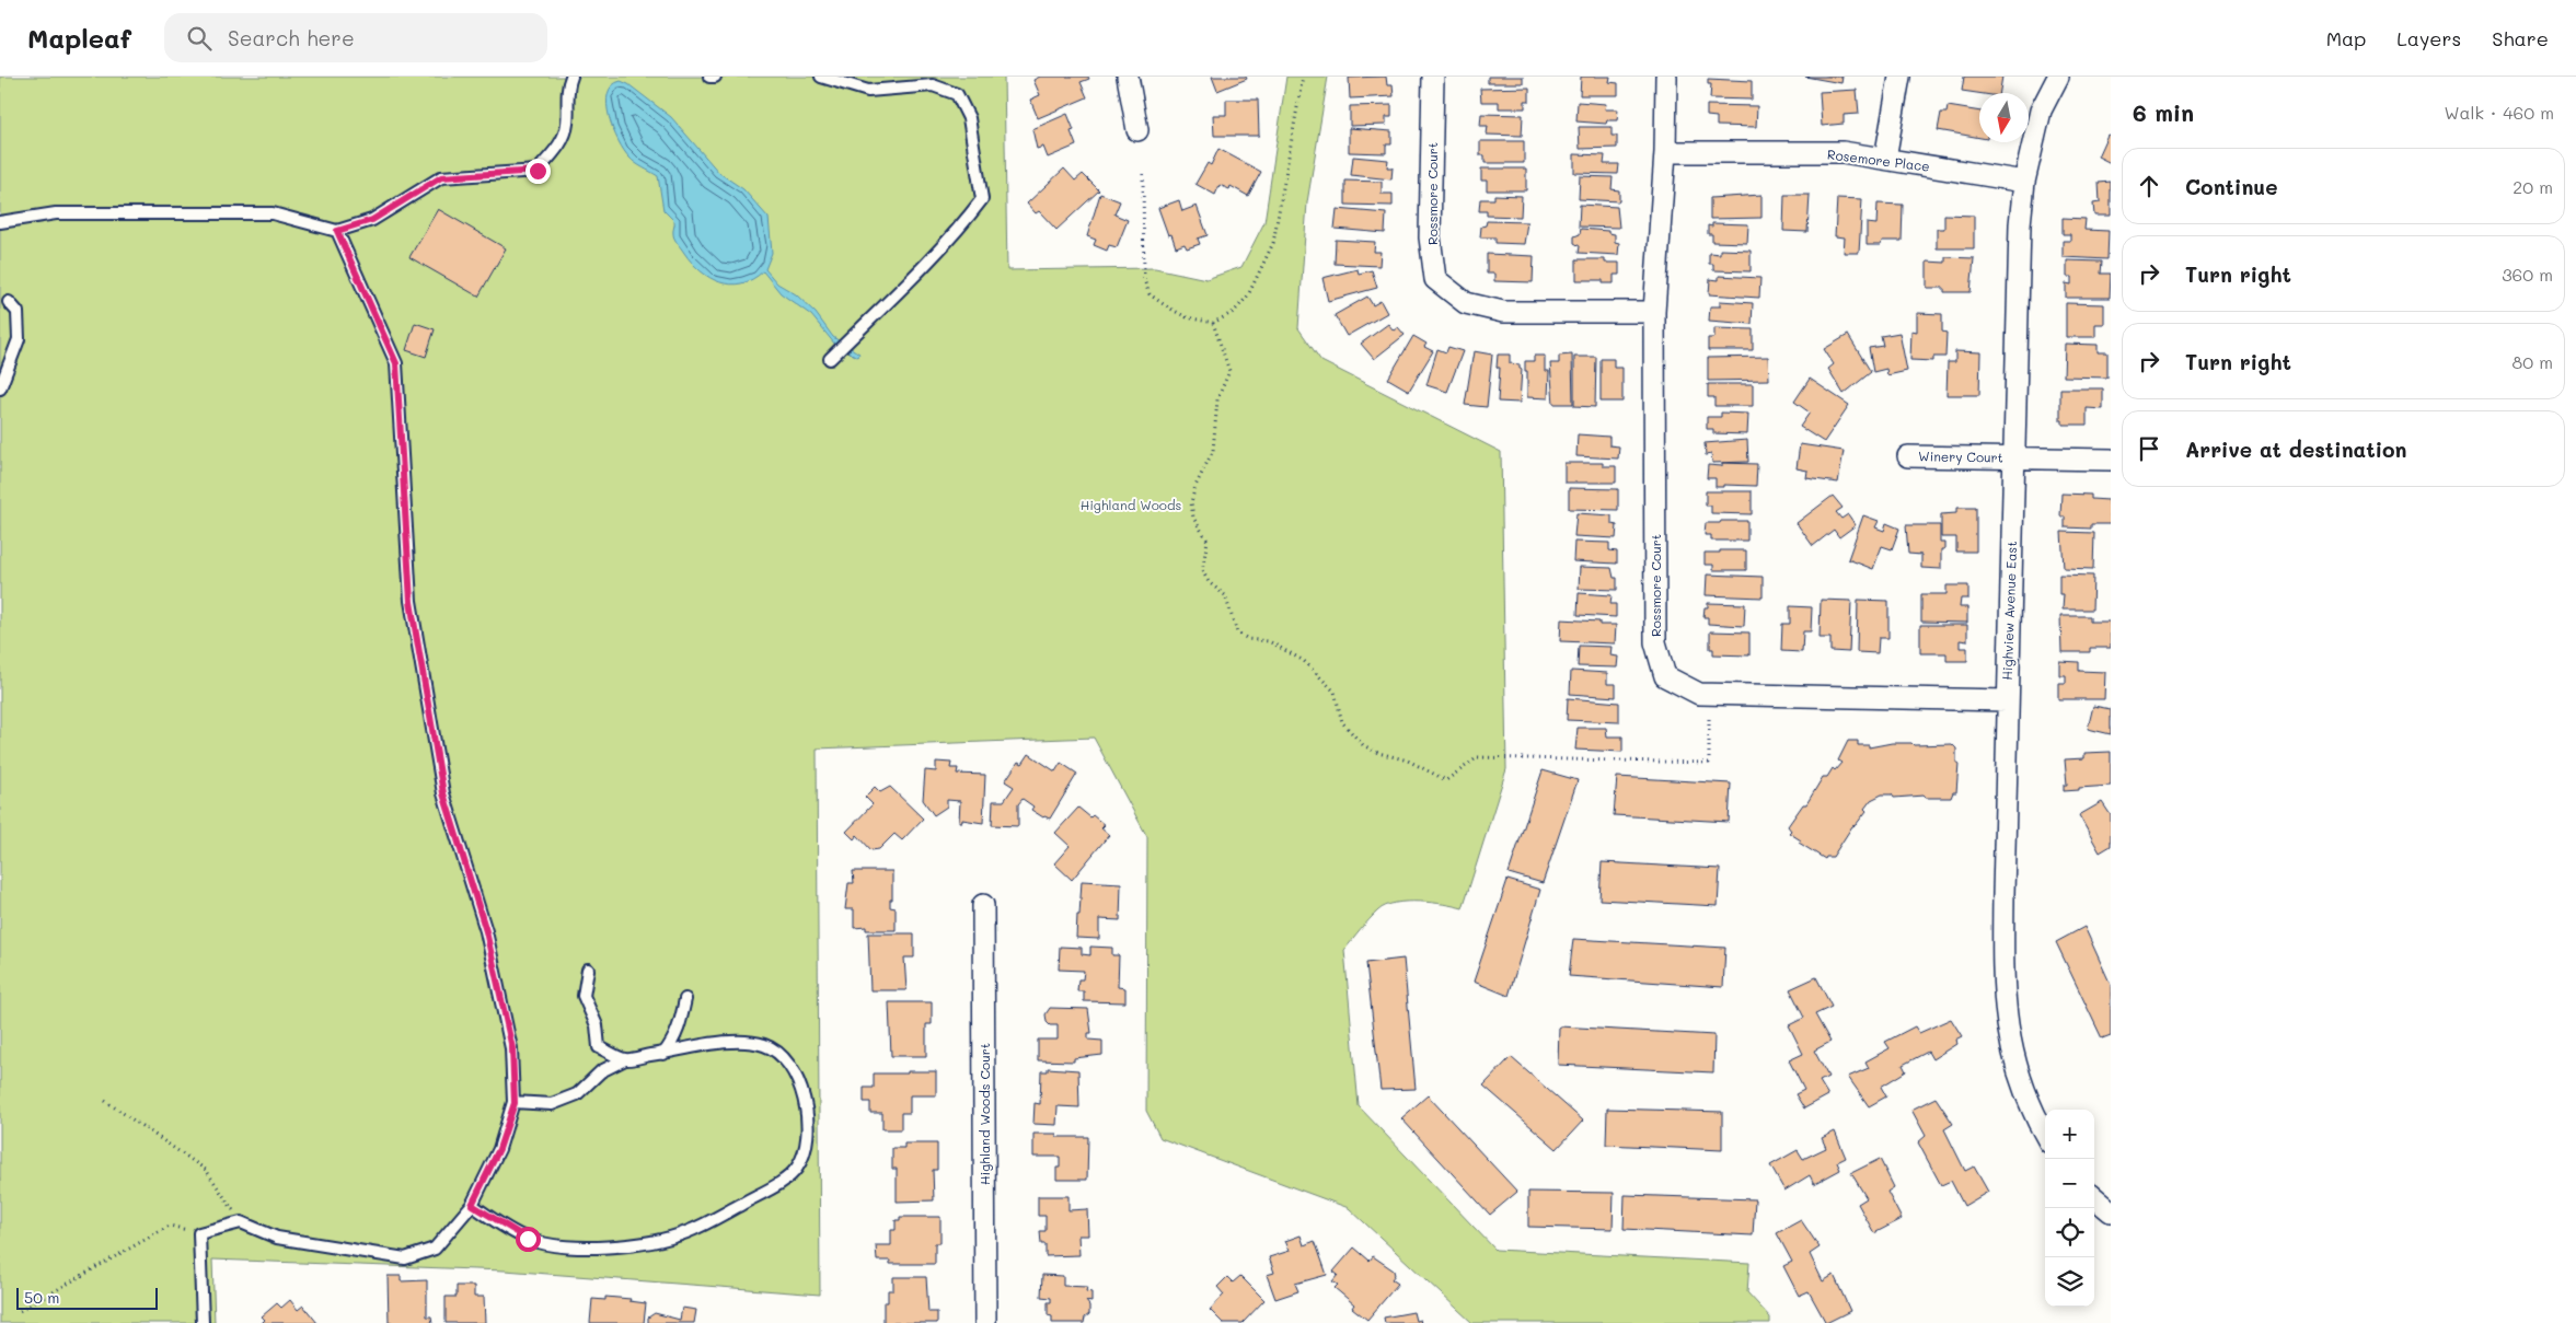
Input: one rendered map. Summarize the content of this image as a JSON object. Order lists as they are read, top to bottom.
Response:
{
  "streets": {
    "street": [
      "Rosemore Place",
      "Rossmore Court",
      "Winery Court",
      "Highview Avenue East",
      "Highland Woods Court"
    ]
  },
  "crossings": [
    ["Rosemore Place", "Rossmore Court"],
    ["Rosemore Place", "Highview Avenue East"],
    ["Rossmore Court", "Highview Avenue East"],
    ["Winery Court", "Highview Avenue East"]
  ],
  "parks": ["Highland Woods"],
  "scale_bar": "50 m",
  "north": "bottom",
  "page": {
    "header": "Mapleaf",
    "search": "Search here",
    "nav": ["Map", "Layers", "Share"],
    "heading": ["6 min", "Walk · 460 m"],
    "list": [
      ["Continue", "20 m"],
      ["Turn right", "360 m"],
      ["Turn right", "80 m"],
      "Arrive at destination"
    ],
    "map_buttons": ["+", "−"],
    "scale": "50 m"
  }
}
